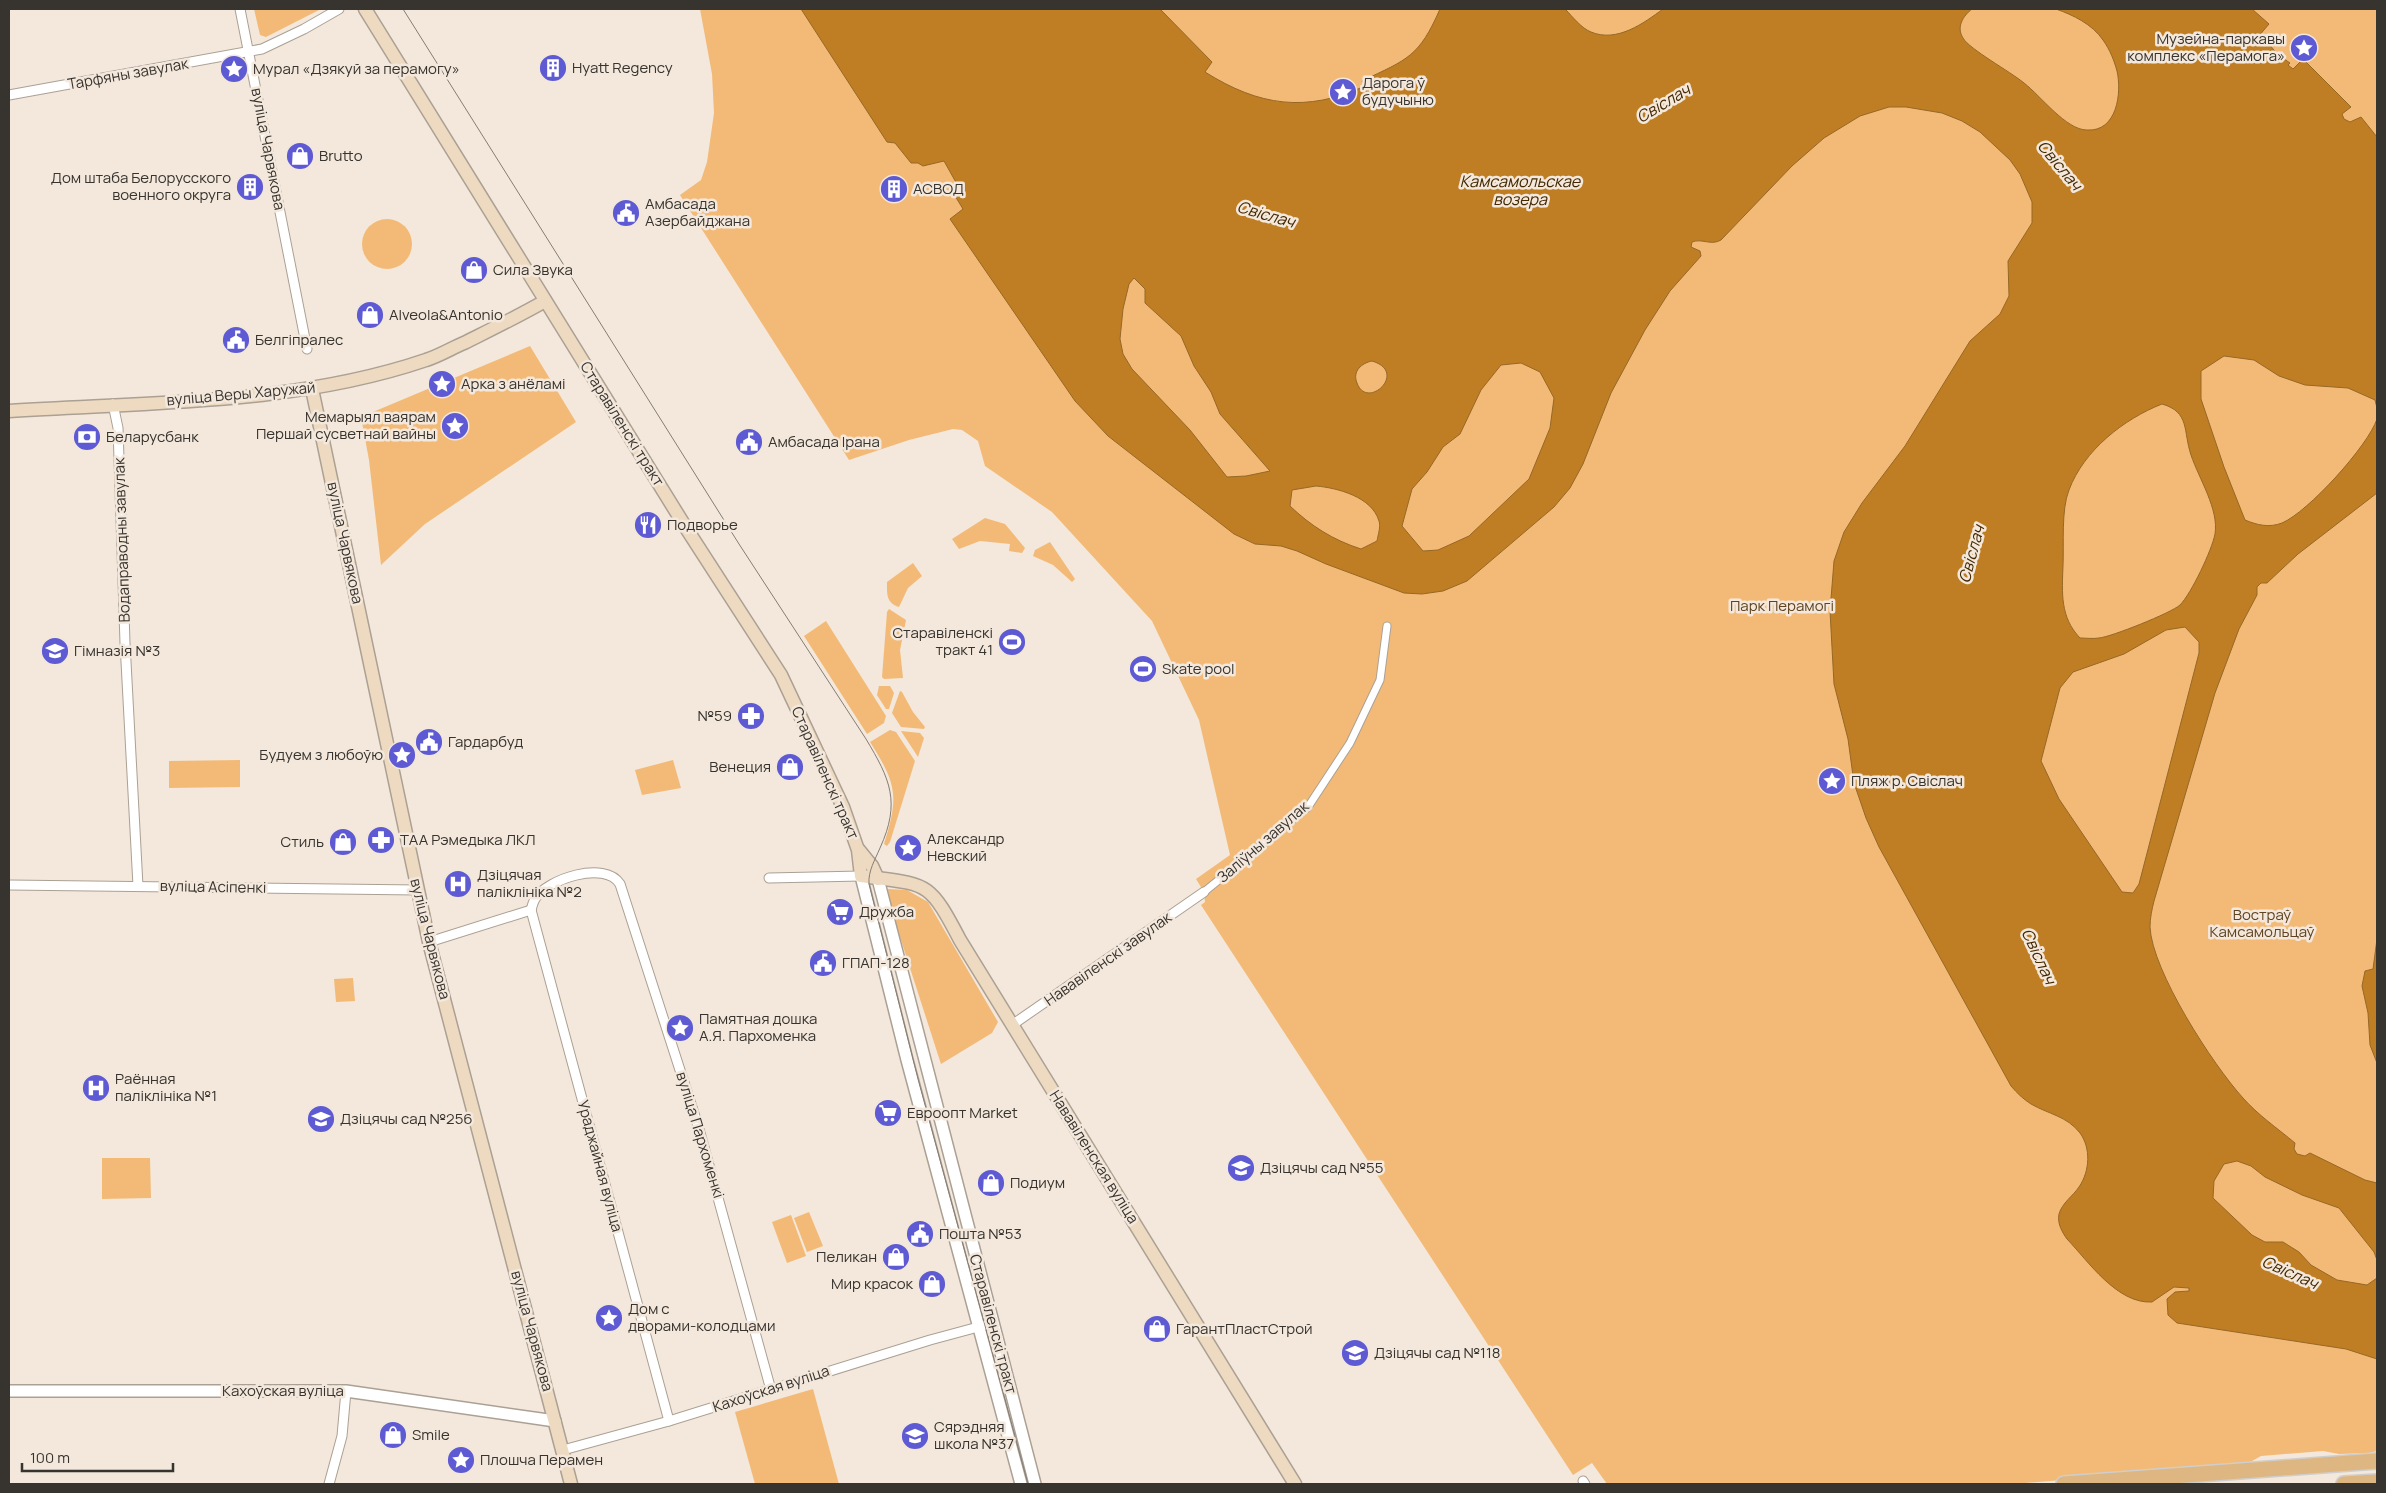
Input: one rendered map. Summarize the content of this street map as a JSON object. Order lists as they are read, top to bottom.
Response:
{
  "streets": {
    "main road": [
      "вуліца Чарвякова",
      "вуліца Веры Харужай",
      "Старавіленскі тракт",
      "Нававіленская вуліца"
    ],
    "street": [
      "Тарфяны завулак",
      "Водаправодны завулак",
      "Заліўны завулак",
      "вуліца Асіпенкі",
      "Нававіленскі завулак",
      "вуліца Пархоменкі",
      "Ураджайная вуліца",
      "Кахоўская вуліца"
    ]
  },
  "crossings": [
    ["Тарфяны завулак", "вуліца Чарвякова"],
    ["вуліца Чарвякова", "вуліца Веры Харужай"],
    ["вуліца Чарвякова", "вуліца Асіпенкі"],
    ["вуліца Чарвякова", "Кахоўская вуліца"],
    ["вуліца Веры Харужай", "Старавіленскі тракт"],
    ["вуліца Веры Харужай", "Водаправодны завулак"],
    ["Старавіленскі тракт", "Нававіленская вуліца"],
    ["Старавіленскі тракт", "Кахоўская вуліца"],
    ["Водаправодны завулак", "вуліца Асіпенкі"],
    ["Заліўны завулак", "Нававіленскі завулак"],
    ["Нававіленскі завулак", "Нававіленская вуліца"],
    ["вуліца Пархоменкі", "Ураджайная вуліца"],
    ["вуліца Пархоменкі", "Кахоўская вуліца"],
    ["Ураджайная вуліца", "Кахоўская вуліца"]
  ],
  "water": ["Свіслач", "Камсамольскае возера"],
  "parks": ["Парк Перамогі", "Востраў Камсамольцаў"],
  "places": {
    "place": [
      "Музейна-паркавы комплекс «Перамога»",
      "Мурал «Дзякуй за перамогу»",
      "Дарога ў будучыню",
      "Арка з анёламі",
      "Мемарыял ваярам Першай сусветнай вайны",
      "Будуем з любоўю",
      "Пляж р. Свіслач",
      "Александр Невский",
      "Памятная дошка А.Я. Пархоменка",
      "Дом с дворами-колодцами",
      "Плошча Перамен"
    ],
    "building": ["Hyatt Regency", "Дом штаба Белорусского военного округа", "АСВОД"],
    "shop": [
      "Brutto",
      "Сила Звука",
      "Alveola&Antonio",
      "Венеция",
      "Стиль",
      "Подиум",
      "Пеликан",
      "Мир красок",
      "ГарантПластСтрой",
      "Smile"
    ],
    "public building": [
      "Амбасада Азербайджана",
      "Белгіпралес",
      "Амбасада Ірана",
      "Гардарбуд",
      "ГПАП-128",
      "Пошта №53"
    ],
    "bank": ["Беларусбанк"],
    "restaurant": ["Подворье"],
    "sports": ["Старавіленскі тракт 41", "Skate pool"],
    "school or university": [
      "Гімназія №3",
      "Дзіцячы сад №256",
      "Дзіцячы сад №55",
      "Дзіцячы сад №118",
      "Сярэдняя школа №37"
    ],
    "pharmacy": ["№59", "ТАА Рэмедыка ЛКЛ"],
    "hospital": ["Дзіцячая паліклініка №2", "Раённая паліклініка №1"],
    "supermarket": ["Дружба", "Евроопт Market"]
  },
  "scale_bar": "100 m"
}
